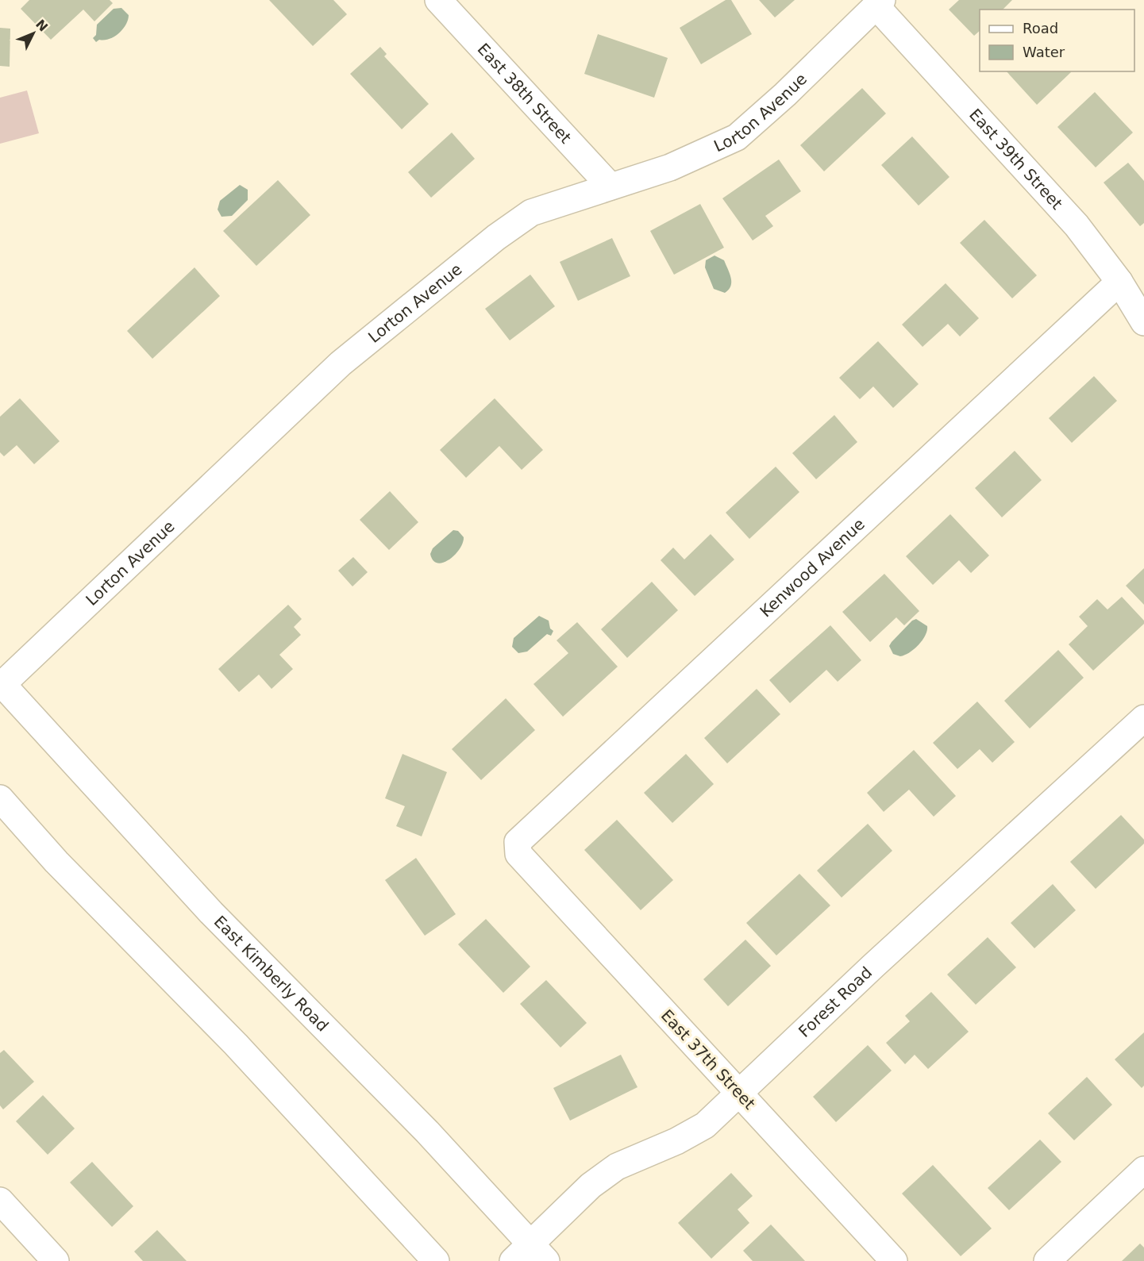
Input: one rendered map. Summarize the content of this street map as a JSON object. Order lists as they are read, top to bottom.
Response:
{
  "streets": {
    "street": [
      "East 38th Street",
      "Lorton Avenue",
      "East 39th Street",
      "Kenwood Avenue",
      "East Kimberly Road",
      "Forest Road",
      "East 37th Street"
    ]
  },
  "crossings": [
    ["East 38th Street", "Lorton Avenue"],
    ["Lorton Avenue", "East 39th Street"],
    ["Lorton Avenue", "East Kimberly Road"],
    ["East 39th Street", "Kenwood Avenue"],
    ["Kenwood Avenue", "East 37th Street"],
    ["East Kimberly Road", "Forest Road"],
    ["Forest Road", "East 37th Street"]
  ],
  "legend": ["Road", "Water"],
  "north": "top right"
}
